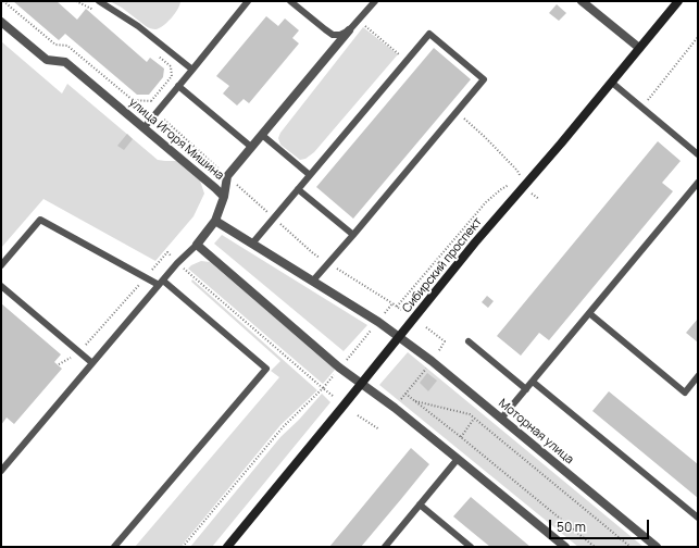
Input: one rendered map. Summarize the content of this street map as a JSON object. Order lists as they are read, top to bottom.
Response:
{
  "streets": {
    "main road": ["Сибирский проспект"],
    "street": ["улица Игоря Мишина", "Моторная улица"]
  },
  "crossings": [
    ["Сибирский проспект", "Моторная улица"]
  ],
  "scale_bar": "50 m"
}
